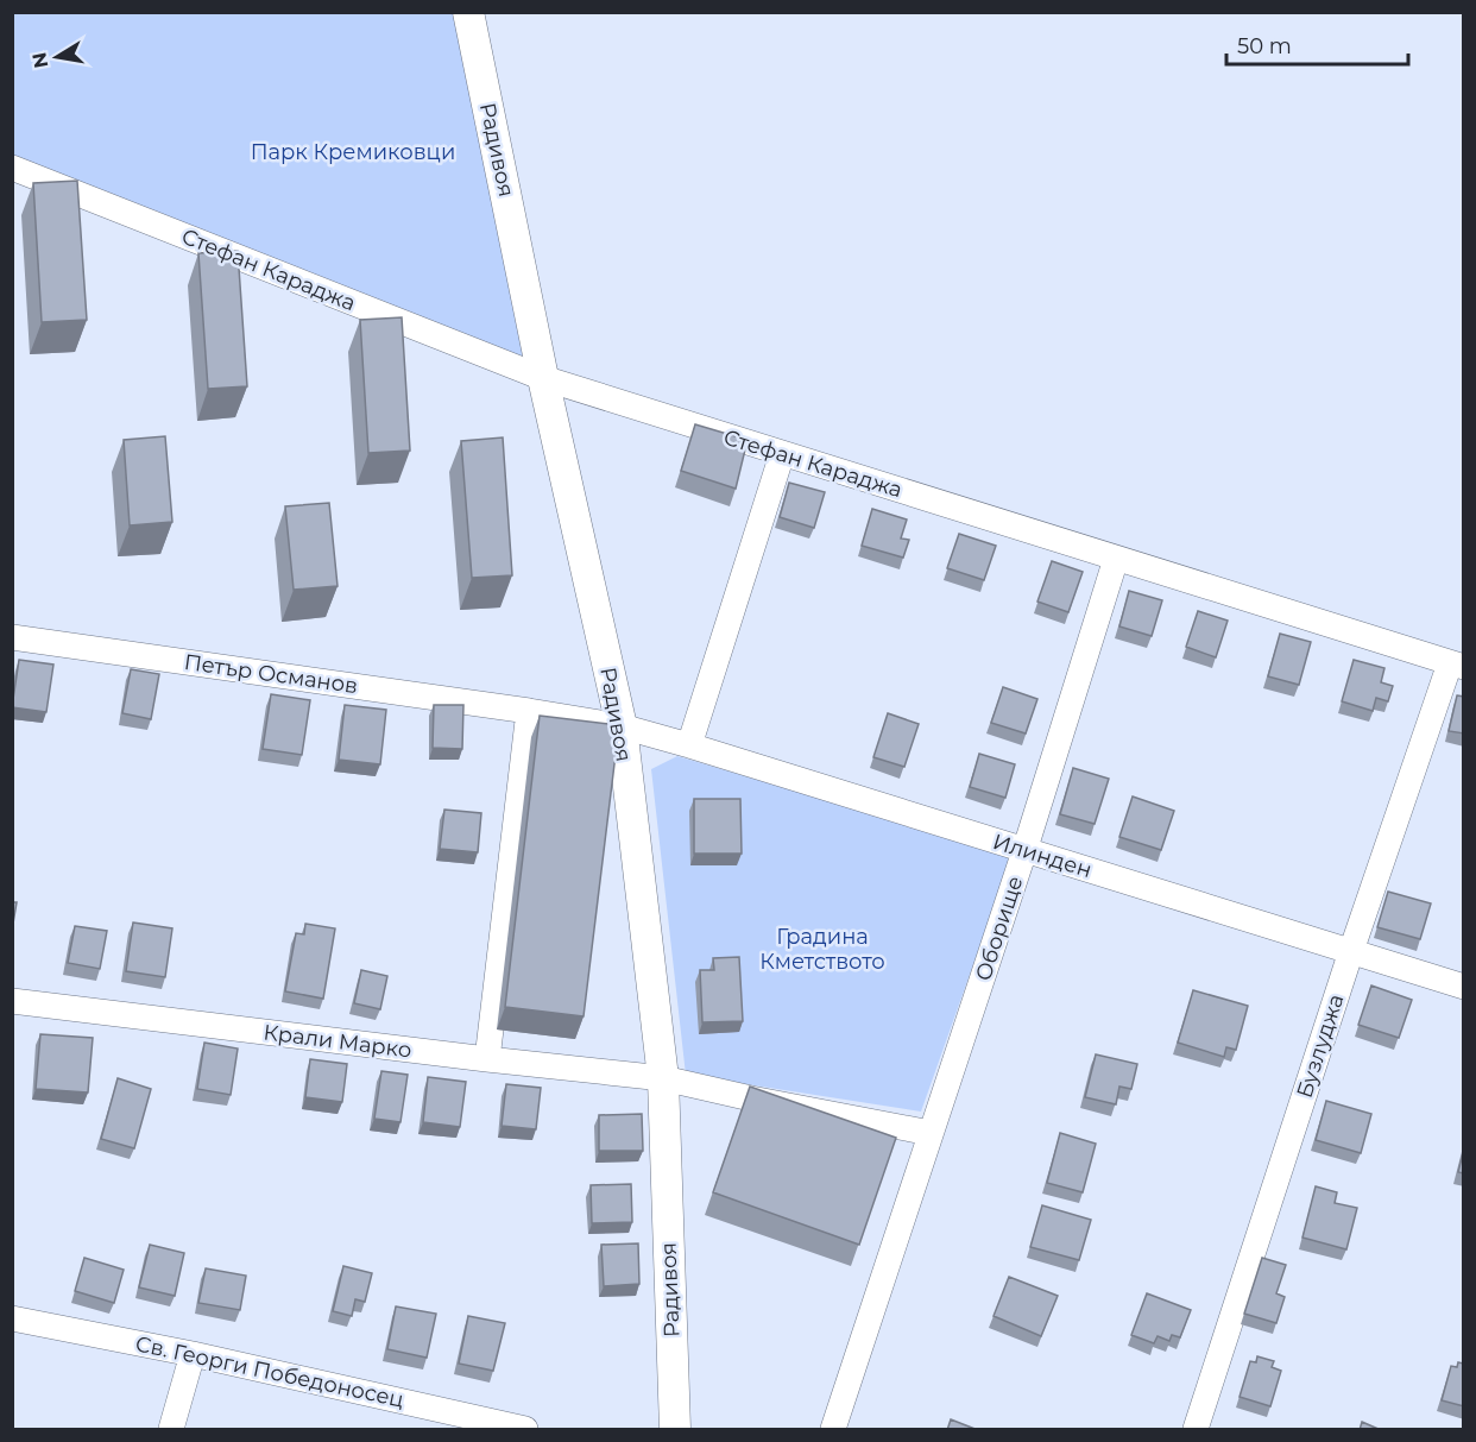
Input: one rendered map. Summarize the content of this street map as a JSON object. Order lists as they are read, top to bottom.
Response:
{
  "streets": {
    "street": [
      "Радивоя",
      "Стефан Караджа",
      "Петър Османов",
      "Илинден",
      "Оборище",
      "Крали Марко",
      "Бузлуджа",
      "Св. Георги Победоносец"
    ]
  },
  "crossings": [
    ["Радивоя", "Стефан Караджа"],
    ["Радивоя", "Петър Османов"],
    ["Радивоя", "Илинден"],
    ["Радивоя", "Крали Марко"],
    ["Стефан Караджа", "Оборище"],
    ["Стефан Караджа", "Бузлуджа"],
    ["Петър Османов", "Илинден"],
    ["Илинден", "Оборище"],
    ["Илинден", "Бузлуджа"]
  ],
  "parks": ["Парк Кремиковци", "Градина Кметството"],
  "scale_bar": "50 m",
  "north": "left"
}
